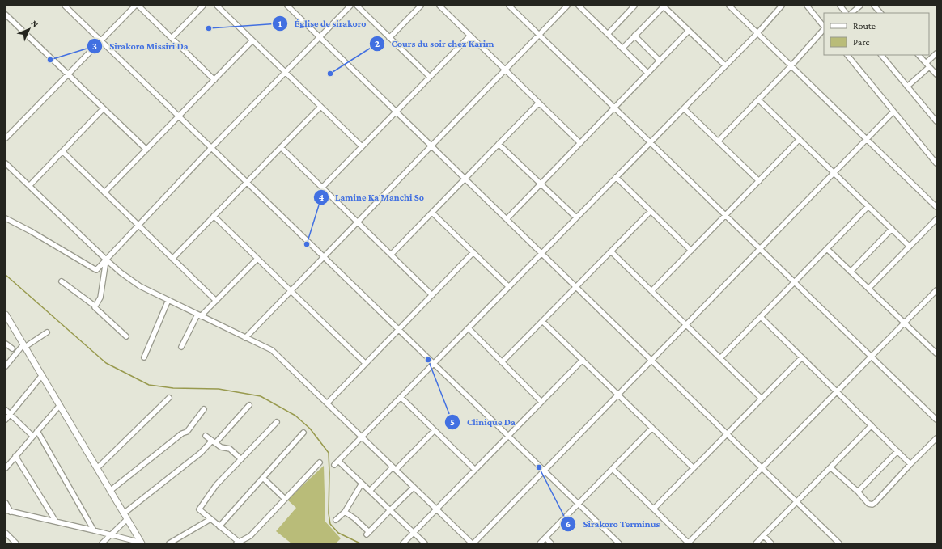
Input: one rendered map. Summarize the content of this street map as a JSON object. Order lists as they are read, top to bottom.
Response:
{
  "places": [
    "Église de sirakoro",
    "Sirakoro Missiri Da",
    "Cours du soir chez Karim",
    "Lamine Ka Manchi So",
    "Clinique Da",
    "Sirakoro Terminus"
  ],
  "legend": ["Route", "Parc"],
  "north": "top right"
}
